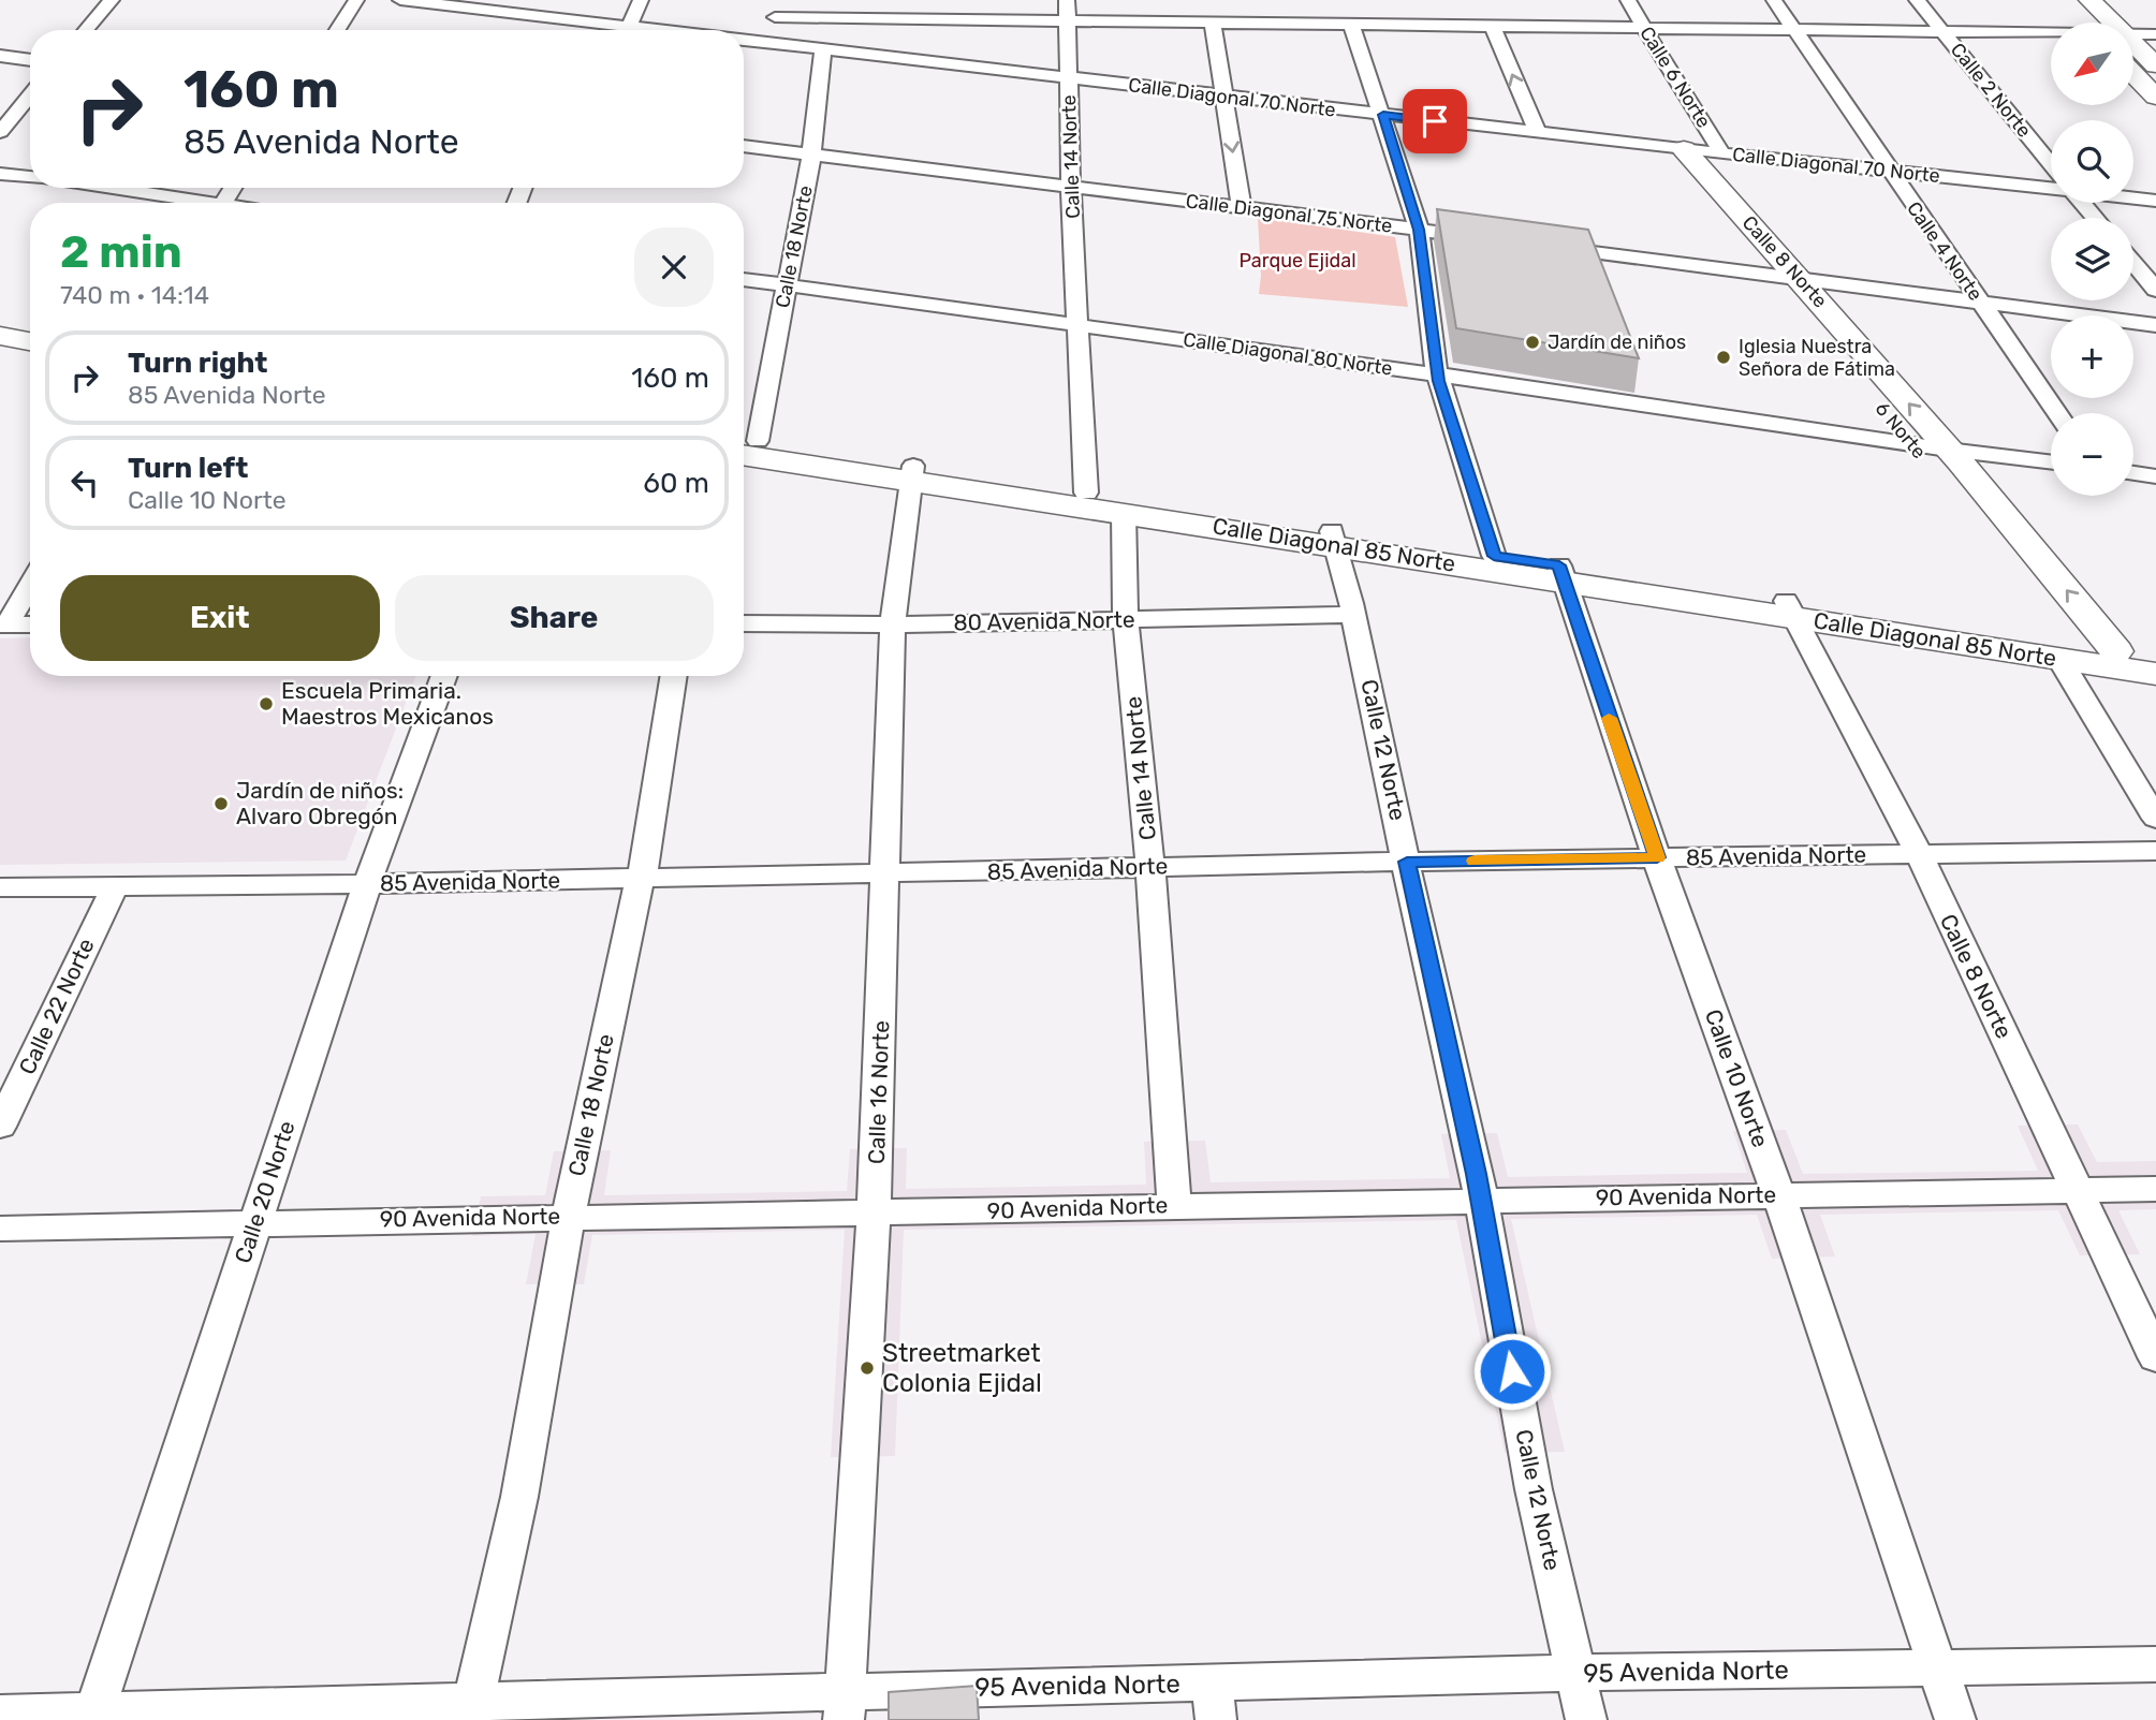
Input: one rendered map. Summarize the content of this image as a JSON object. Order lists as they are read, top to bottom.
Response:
{
  "streets": {
    "main road": ["Calle 8 Norte", "6 Norte", "Calle Diagonal 85 Norte"],
    "street": [
      "Calle 6 Norte",
      "Calle 2 Norte",
      "Calle Diagonal 70 Norte",
      "Calle 14 Norte",
      "Calle Diagonal 75 Norte",
      "Calle 18 Norte",
      "Calle 4 Norte",
      "Calle Diagonal 80 Norte",
      "80 Avenida Norte",
      "Calle 12 Norte",
      "85 Avenida Norte",
      "Calle 22 Norte",
      "Calle 10 Norte",
      "Calle 16 Norte",
      "Calle 20 Norte",
      "90 Avenida Norte",
      "95 Avenida Norte"
    ]
  },
  "crossings": [
    ["Calle 6 Norte", "Calle Diagonal 70 Norte"],
    ["Calle Diagonal 70 Norte", "Calle 14 Norte"],
    ["Calle Diagonal 70 Norte", "Calle 18 Norte"],
    ["Calle Diagonal 70 Norte", "Calle 4 Norte"],
    ["Calle Diagonal 70 Norte", "Calle 8 Norte"],
    ["Calle Diagonal 70 Norte", "6 Norte"],
    ["Calle 14 Norte", "Calle Diagonal 75 Norte"],
    ["Calle 14 Norte", "Calle Diagonal 80 Norte"],
    ["Calle 14 Norte", "Calle Diagonal 85 Norte"],
    ["Calle 14 Norte", "80 Avenida Norte"],
    ["Calle 14 Norte", "85 Avenida Norte"],
    ["Calle 14 Norte", "90 Avenida Norte"],
    ["Calle Diagonal 75 Norte", "Calle 18 Norte"],
    ["Calle 18 Norte", "Calle Diagonal 80 Norte"],
    ["Calle 18 Norte", "85 Avenida Norte"],
    ["Calle 18 Norte", "90 Avenida Norte"],
    ["Calle 18 Norte", "95 Avenida Norte"],
    ["Calle 8 Norte", "Calle Diagonal 80 Norte"],
    ["Calle 8 Norte", "6 Norte"],
    ["Calle 8 Norte", "Calle Diagonal 85 Norte"],
    ["Calle 8 Norte", "85 Avenida Norte"],
    ["Calle 8 Norte", "90 Avenida Norte"],
    ["Calle Diagonal 80 Norte", "6 Norte"],
    ["6 Norte", "Calle Diagonal 85 Norte"],
    ["Calle Diagonal 85 Norte", "Calle 12 Norte"],
    ["Calle Diagonal 85 Norte", "Calle 10 Norte"],
    ["Calle Diagonal 85 Norte", "Calle 16 Norte"],
    ["80 Avenida Norte", "Calle 12 Norte"],
    ["80 Avenida Norte", "Calle 16 Norte"],
    ["Calle 12 Norte", "85 Avenida Norte"],
    ["Calle 12 Norte", "90 Avenida Norte"],
    ["Calle 12 Norte", "95 Avenida Norte"],
    ["85 Avenida Norte", "Calle 22 Norte"],
    ["85 Avenida Norte", "Calle 10 Norte"],
    ["85 Avenida Norte", "Calle 16 Norte"],
    ["85 Avenida Norte", "Calle 20 Norte"],
    ["Calle 10 Norte", "90 Avenida Norte"],
    ["Calle 10 Norte", "95 Avenida Norte"],
    ["Calle 16 Norte", "90 Avenida Norte"],
    ["Calle 16 Norte", "95 Avenida Norte"],
    ["Calle 20 Norte", "90 Avenida Norte"],
    ["Calle 20 Norte", "95 Avenida Norte"]
  ],
  "parks": ["Parque Ejidal"],
  "places": [
    "Jardín de niños",
    "Iglesia Nuestra Señora de Fátima",
    "Escuela Primaria. Maestros Mexicanos",
    "Jardín de niños: Alvaro Obregón",
    "Streetmarket Colonia Ejidal"
  ],
  "north": "bottom left",
  "page": {
    "map_buttons": ["+", "−"],
    "turn": ["160 m", "85 Avenida Norte"],
    "heading": ["2 min", "740 m · 14:14"],
    "list": [
      {
        "name": "Turn right",
        "note": "85 Avenida Norte",
        "value": "160 m"
      },
      {
        "name": "Turn left",
        "note": "Calle 10 Norte",
        "value": "60 m"
      }
    ],
    "buttons": ["Exit", "Share"]
  }
}
